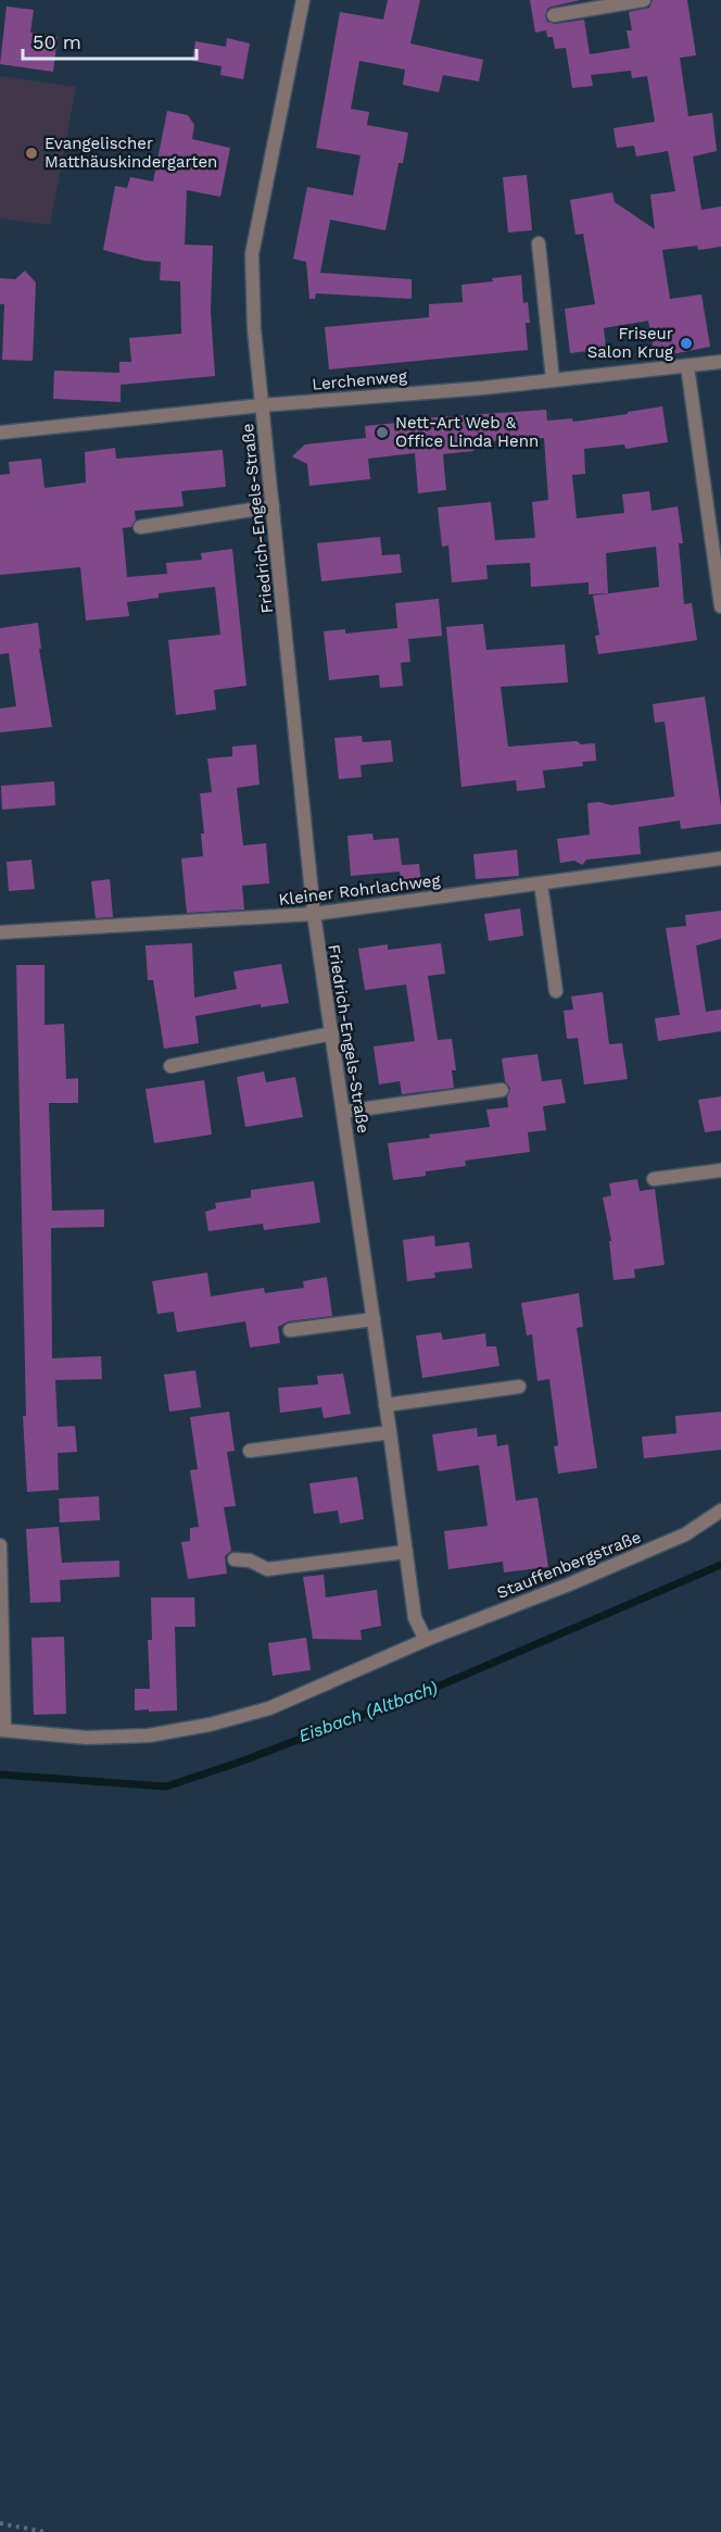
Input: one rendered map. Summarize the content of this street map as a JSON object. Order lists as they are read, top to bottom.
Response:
{
  "streets": {
    "street": [
      "Lerchenweg",
      "Friedrich-Engels-Straße",
      "Kleiner Rohrlachweg",
      "Stauffenbergstraße"
    ]
  },
  "crossings": [
    ["Lerchenweg", "Friedrich-Engels-Straße"],
    ["Friedrich-Engels-Straße", "Kleiner Rohrlachweg"],
    ["Friedrich-Engels-Straße", "Stauffenbergstraße"]
  ],
  "water": ["Eisbach (Altbach)"],
  "places": ["Evangelischer Matthäuskindergarten", "Friseur Salon Krug", "Nett-Art Web & Office Linda Henn"],
  "scale_bar": "50 m"
}
